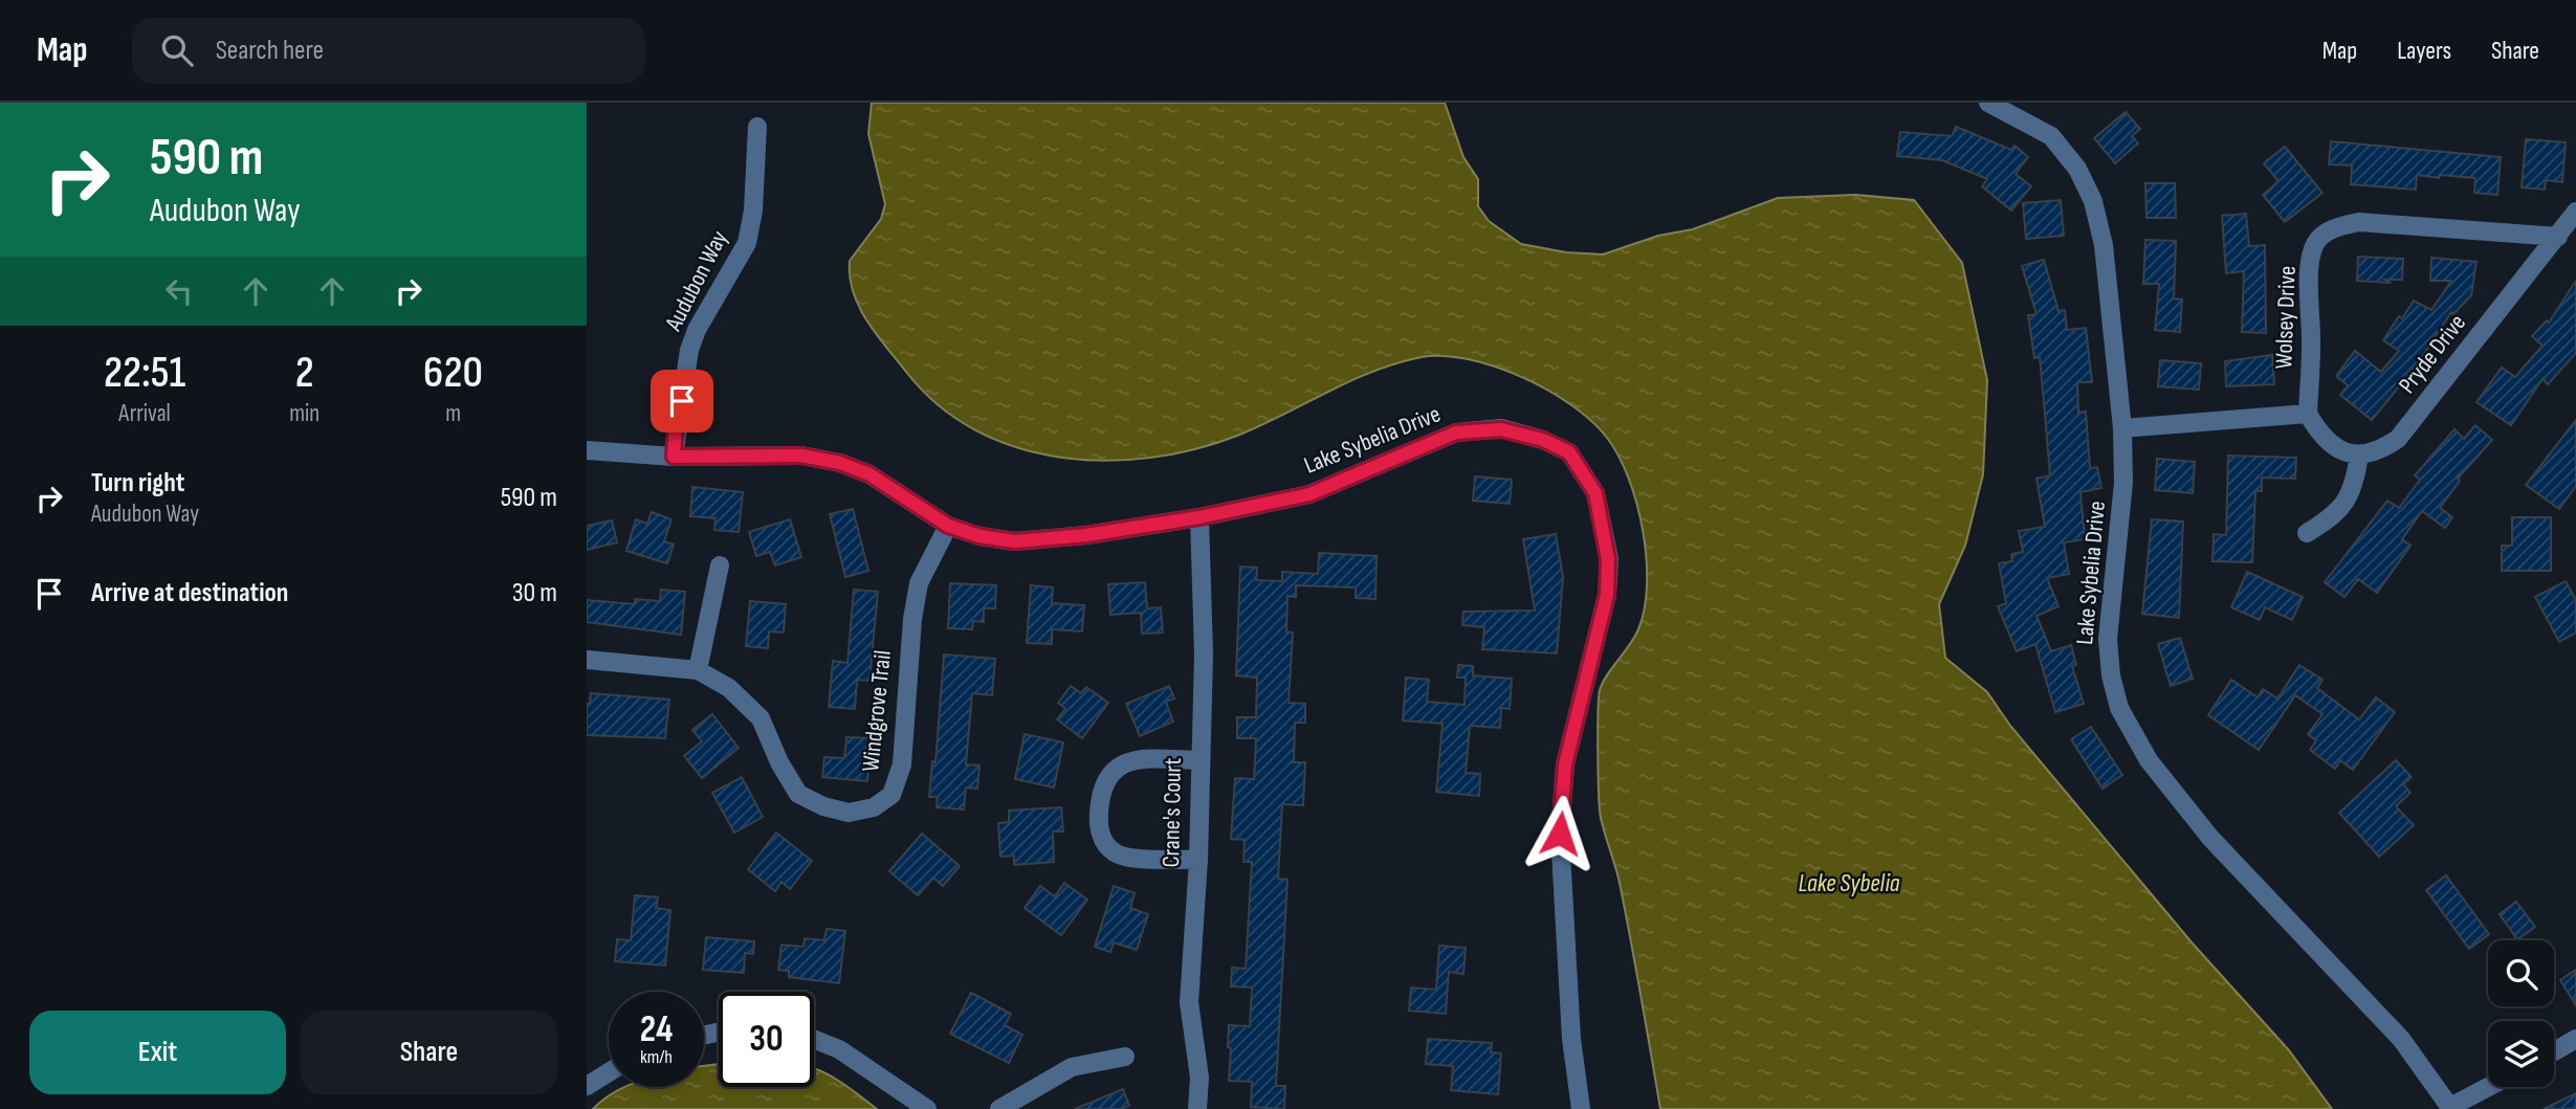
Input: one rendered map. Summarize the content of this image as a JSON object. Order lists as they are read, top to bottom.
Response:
{
  "streets": {
    "street": [
      "Audubon Way",
      "Wolsey Drive",
      "Pryde Drive",
      "Lake Sybelia Drive",
      "Windgrove Trail",
      "Crane's Court"
    ]
  },
  "crossings": [
    ["Audubon Way", "Lake Sybelia Drive"],
    ["Wolsey Drive", "Pryde Drive"],
    ["Lake Sybelia Drive", "Windgrove Trail"],
    ["Lake Sybelia Drive", "Crane's Court"]
  ],
  "water": ["Lake Sybelia"],
  "page": {
    "header": "Map",
    "search": "Search here",
    "nav": ["Map", "Layers", "Share"],
    "turn": ["590 m", "Audubon Way"],
    "eta": [
      "22:51",
      "Arrival",
      "2",
      "min",
      "620",
      "m"
    ],
    "list": [
      {
        "name": "Turn right",
        "note": "Audubon Way",
        "value": "590 m"
      },
      {
        "name": "Arrive at destination",
        "value": "30 m"
      }
    ],
    "speed": "24 km/h",
    "limit": "30",
    "buttons": ["Exit", "Share"]
  }
}
